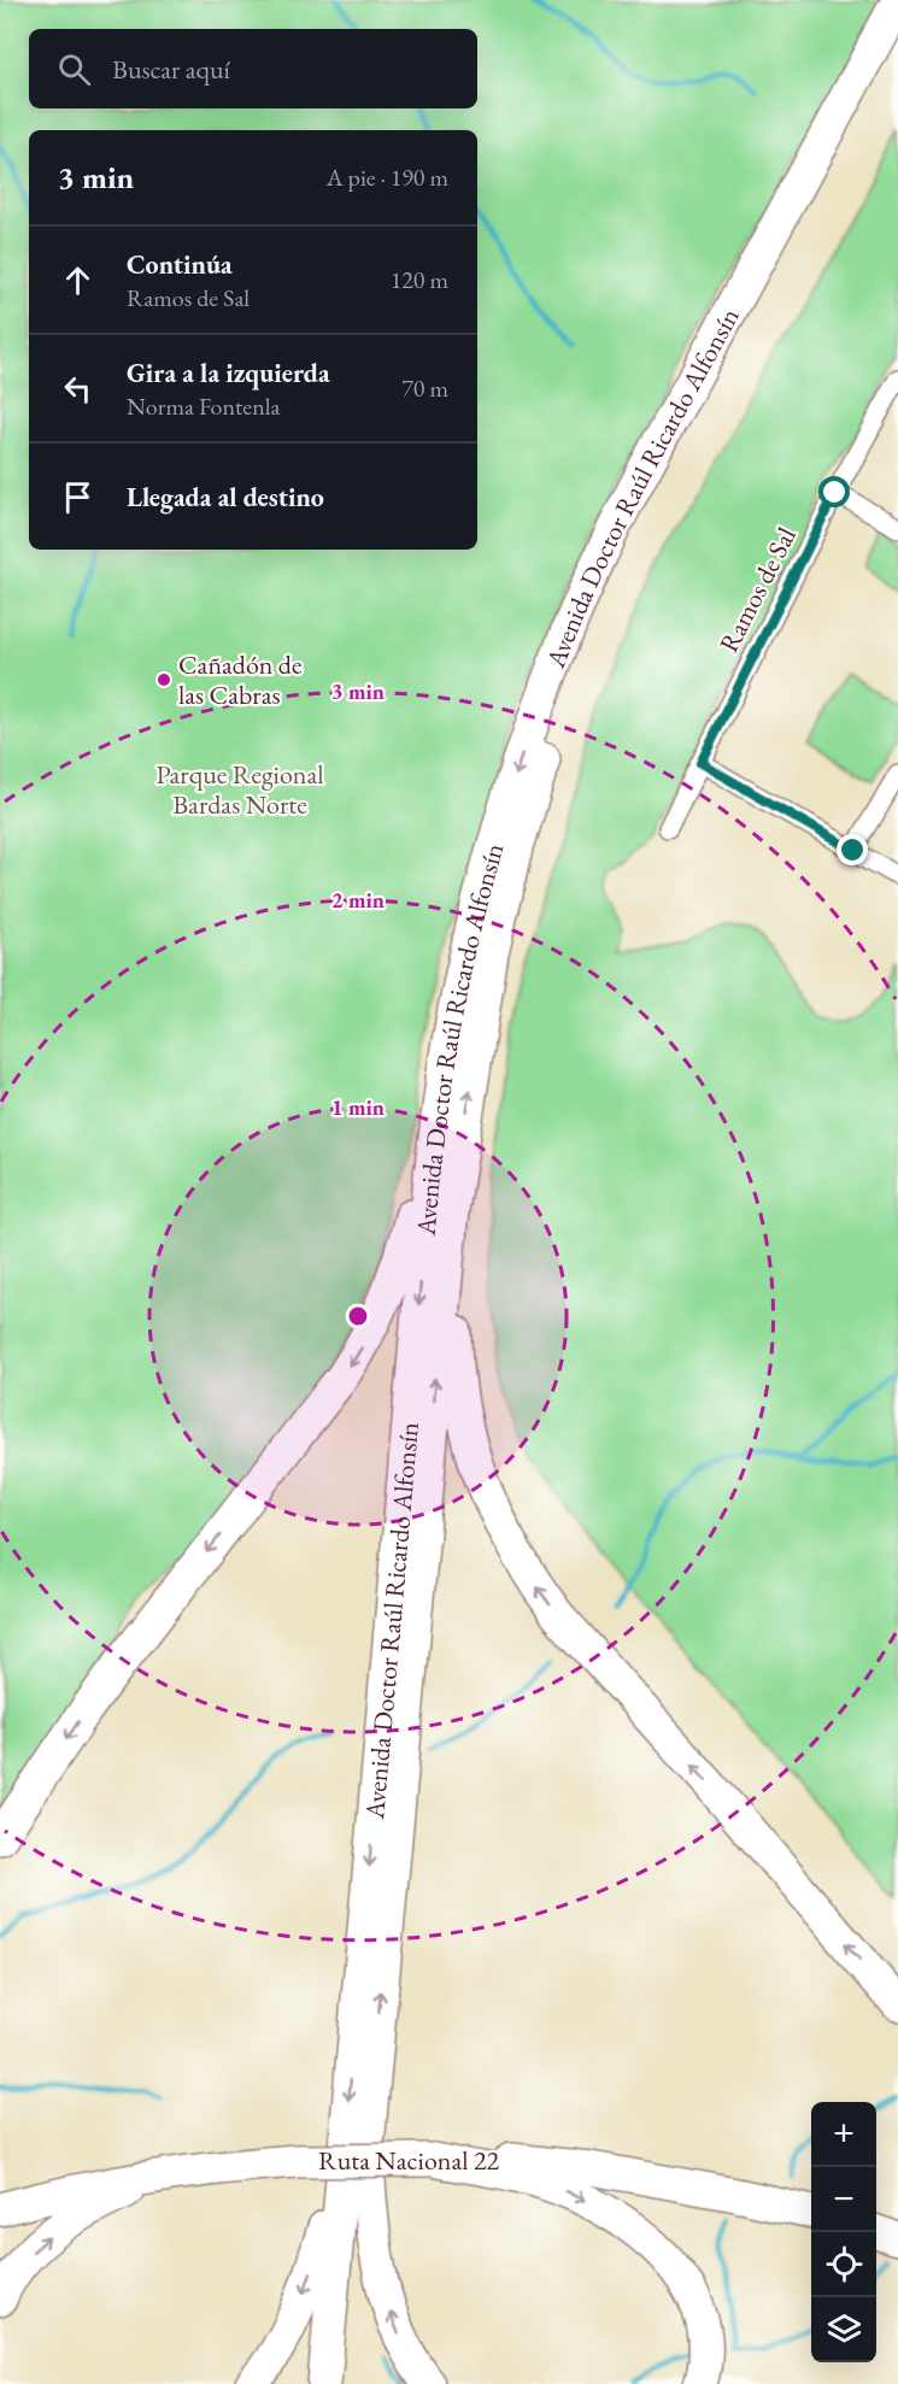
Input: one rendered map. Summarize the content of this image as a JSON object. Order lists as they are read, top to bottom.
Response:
{
  "streets": {
    "highway": ["Avenida Doctor Raúl Ricardo Alfonsín", "Ruta Nacional 22"],
    "street": ["Ramos de Sal"]
  },
  "parks": ["Parque Regional Bardas Norte"],
  "places": ["Cañadón de las Cabras"],
  "page": {
    "search": "Buscar aquí",
    "heading": ["3 min", "A pie · 190 m"],
    "list": [
      ["Continúa", "Ramos de Sal", "120 m"],
      ["Gira a la izquierda", "Norma Fontenla", "70 m"],
      "Llegada al destino"
    ],
    "map_buttons": ["+", "−"]
  },
  "rings": ["3 min", "2 min", "1 min"]
}
